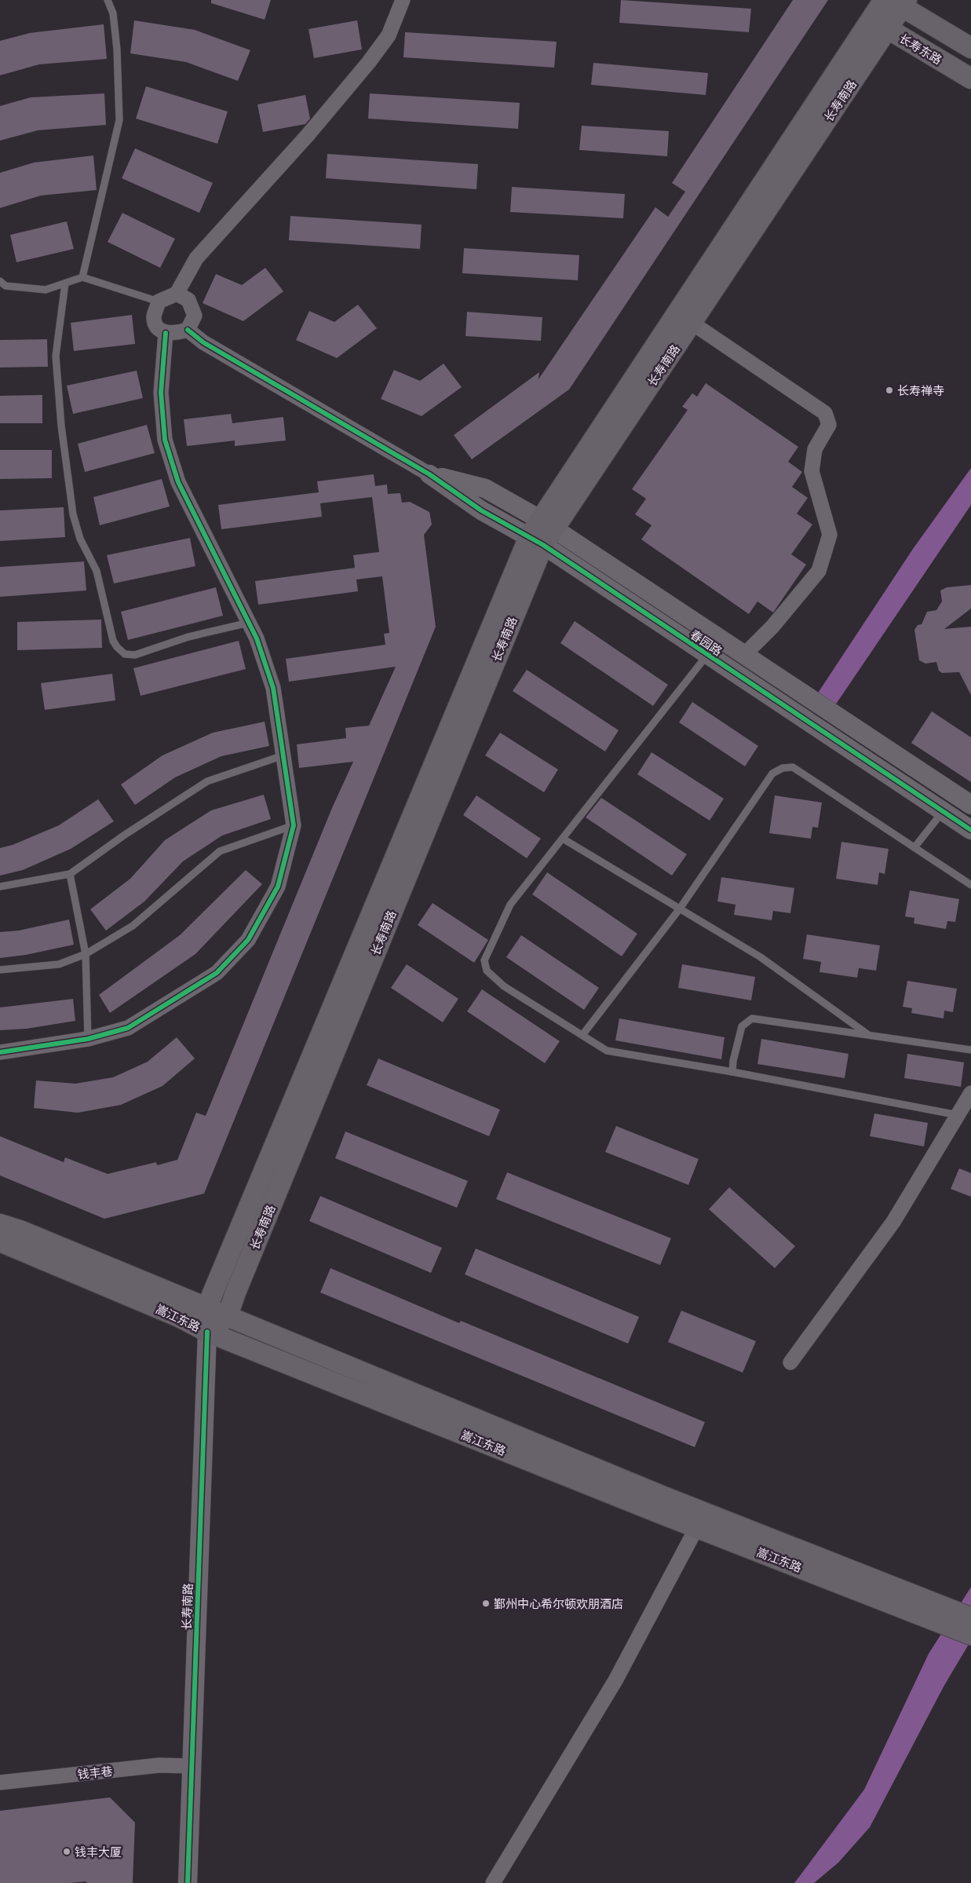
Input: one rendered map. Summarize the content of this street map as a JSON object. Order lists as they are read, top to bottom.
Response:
{
  "streets": {
    "main road": ["长寿东路", "长寿南路", "嵩江东路"],
    "street": ["春园路", "钱丰巷"]
  },
  "crossings": [
    ["长寿东路", "长寿南路"],
    ["长寿南路", "春园路"],
    ["长寿南路", "嵩江东路"],
    ["长寿南路", "钱丰巷"]
  ],
  "places": ["长寿禅寺", "鄞州中心希尔顿欢朋酒店", "钱丰大厦"]
}
